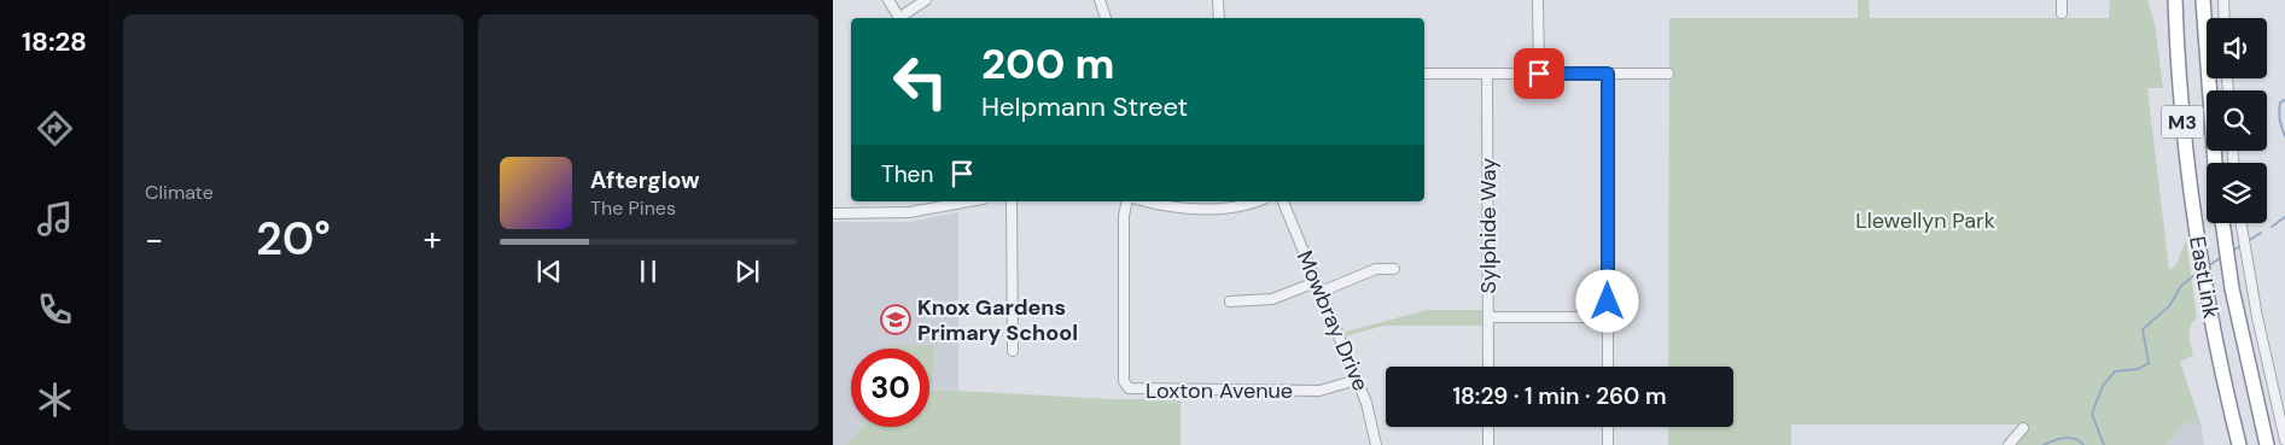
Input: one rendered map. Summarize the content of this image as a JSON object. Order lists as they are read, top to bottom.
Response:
{
  "streets": {
    "highway": ["M3", "EastLink"],
    "street": ["Sylphide Way", "Mowbray Drive", "Loxton Avenue"]
  },
  "crossings": [
    ["Mowbray Drive", "Loxton Avenue"]
  ],
  "parks": ["Llewellyn Park"],
  "places": {
    "school or university": ["Knox Gardens Primary School"]
  },
  "page": {
    "tabs": "18:28",
    "tile": "Climate",
    "turn": ["200 m", "Helpmann Street"],
    "then": "Then",
    "song": ["Afterglow", "The Pines"],
    "heat": ["−", "20°", "+"],
    "limit": "30",
    "trip": "18:29 · 1 min · 260 m"
  }
}
